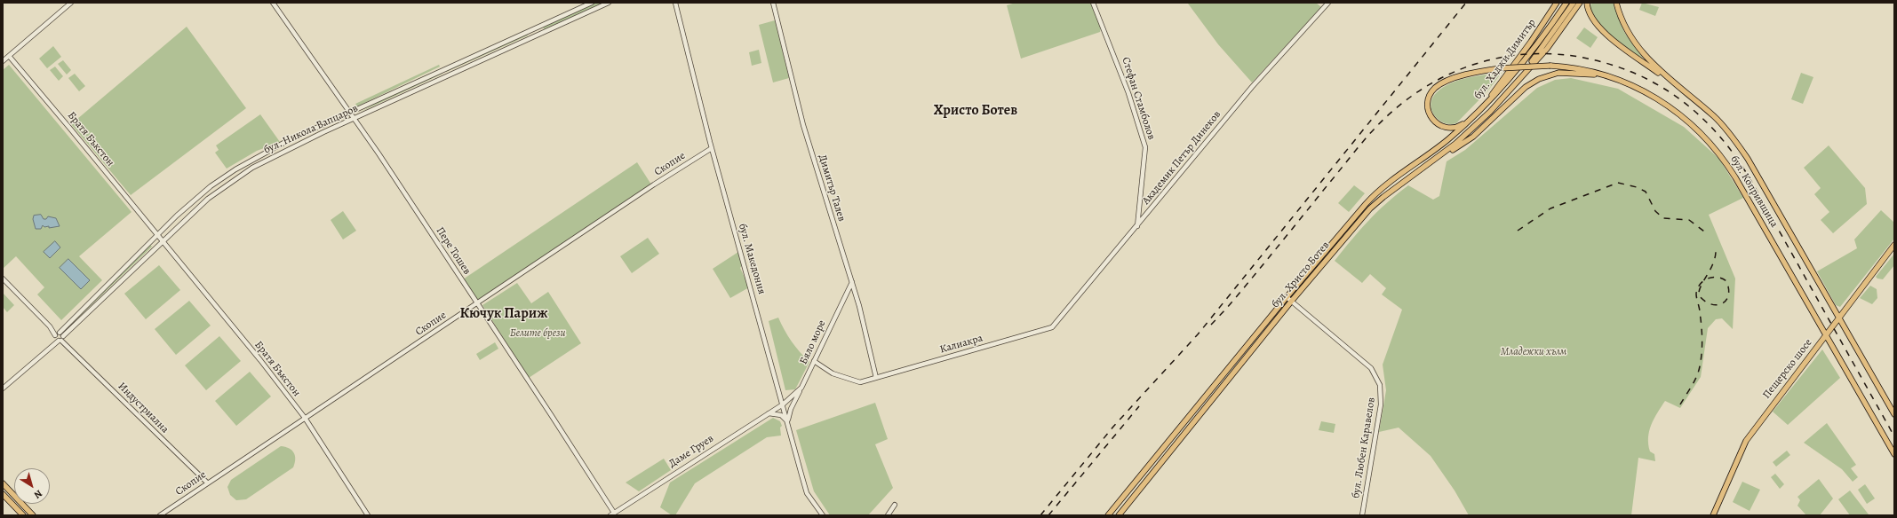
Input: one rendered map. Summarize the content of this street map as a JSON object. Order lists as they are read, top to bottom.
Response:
{
  "streets": {
    "main road": [
      "бул. Хаджи Димитър",
      "бул. Копривщица",
      "бул. Христо Ботев",
      "Пещерско шосе"
    ],
    "street": [
      "Стефан Стамболов",
      "бул. Никола Вапцаров",
      "Братя Бъкстон",
      "Академик Петър Динеков",
      "Скопие",
      "Димитър Талев",
      "Пере Тошев",
      "бул. Македония",
      "Бяло море",
      "Калиакра",
      "Индустриална",
      "бул. Любен Каравелов",
      "Даме Груев"
    ]
  },
  "crossings": [
    ["бул. Хаджи Димитър", "бул. Христо Ботев"],
    ["Стефан Стамболов", "Академик Петър Динеков"],
    ["бул. Никола Вапцаров", "Братя Бъкстон"],
    ["бул. Никола Вапцаров", "Пере Тошев"],
    ["бул. Никола Вапцаров", "Индустриална"],
    ["Братя Бъкстон", "Скопие"],
    ["Академик Петър Динеков", "Калиакра"],
    ["Скопие", "Пере Тошев"],
    ["Скопие", "бул. Македония"],
    ["Скопие", "Индустриална"],
    ["Димитър Талев", "Бяло море"],
    ["Димитър Талев", "Калиакра"],
    ["бул. Копривщица", "бул. Христо Ботев"],
    ["бул. Копривщица", "Пещерско шосе"],
    ["Пере Тошев", "Даме Груев"],
    ["бул. Македония", "Бяло море"],
    ["бул. Македония", "Даме Груев"],
    ["бул. Христо Ботев", "бул. Любен Каравелов"],
    ["Бяло море", "Калиакра"],
    ["Бяло море", "Даме Груев"]
  ],
  "districts": ["Христо Ботев", "Кючук Париж"],
  "parks": ["Белите брези", "Младежки хълм"],
  "north": "bottom right"
}
